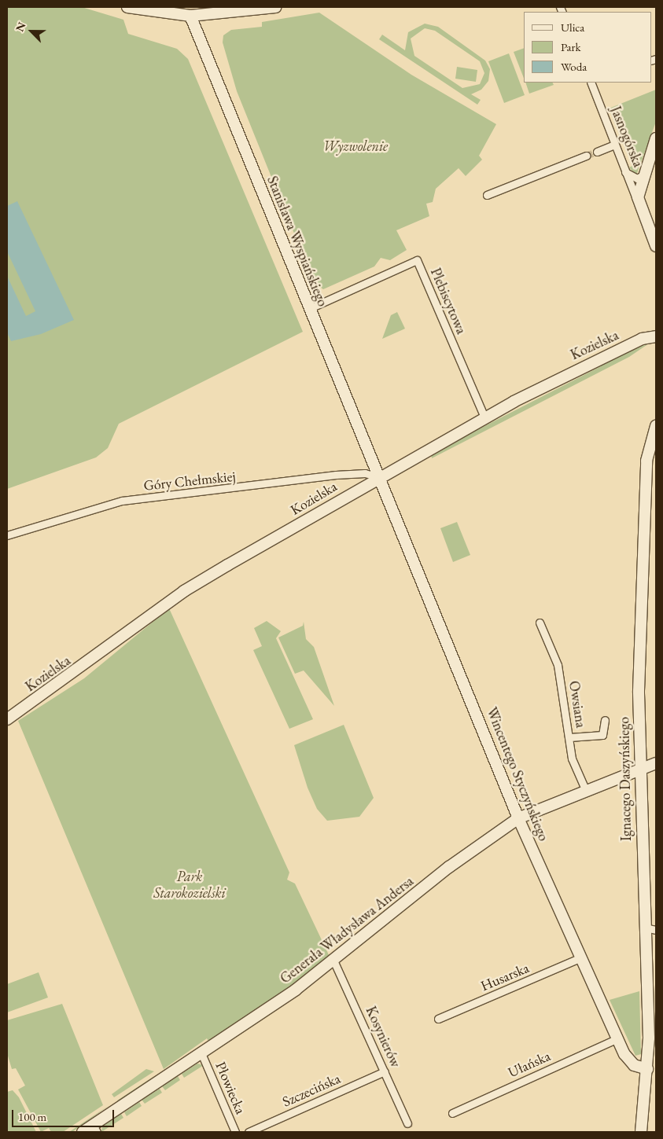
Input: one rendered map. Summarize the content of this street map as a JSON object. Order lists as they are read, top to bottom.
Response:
{
  "streets": {
    "street": [
      "Jasnogórska",
      "Stanisława Wyspiańskiego",
      "Plebiscytowa",
      "Kozielska",
      "Góry Chełmskiej",
      "Owsiana",
      "Wincentego Styczyńskiego",
      "Ignacego Daszyńskiego",
      "Generała Władysława Andersa",
      "Husarska",
      "Kosynierów",
      "Ułańska",
      "Płowiecka",
      "Szczecińska"
    ]
  },
  "crossings": [
    ["Stanisława Wyspiańskiego", "Plebiscytowa"],
    ["Stanisława Wyspiańskiego", "Kozielska"],
    ["Stanisława Wyspiańskiego", "Góry Chełmskiej"],
    ["Stanisława Wyspiańskiego", "Wincentego Styczyńskiego"],
    ["Plebiscytowa", "Kozielska"],
    ["Kozielska", "Góry Chełmskiej"],
    ["Kozielska", "Wincentego Styczyńskiego"],
    ["Góry Chełmskiej", "Wincentego Styczyńskiego"],
    ["Owsiana", "Generała Władysława Andersa"],
    ["Wincentego Styczyńskiego", "Ignacego Daszyńskiego"],
    ["Wincentego Styczyńskiego", "Generała Władysława Andersa"],
    ["Wincentego Styczyńskiego", "Husarska"],
    ["Wincentego Styczyńskiego", "Ułańska"],
    ["Ignacego Daszyńskiego", "Generała Władysława Andersa"],
    ["Generała Władysława Andersa", "Kosynierów"],
    ["Generała Władysława Andersa", "Płowiecka"],
    ["Kosynierów", "Szczecińska"]
  ],
  "parks": ["Wyzwolenie", "Park Starokozielski"],
  "legend": ["Ulica", "Park", "Woda"],
  "scale_bar": "100 m",
  "north": "top left"
}
